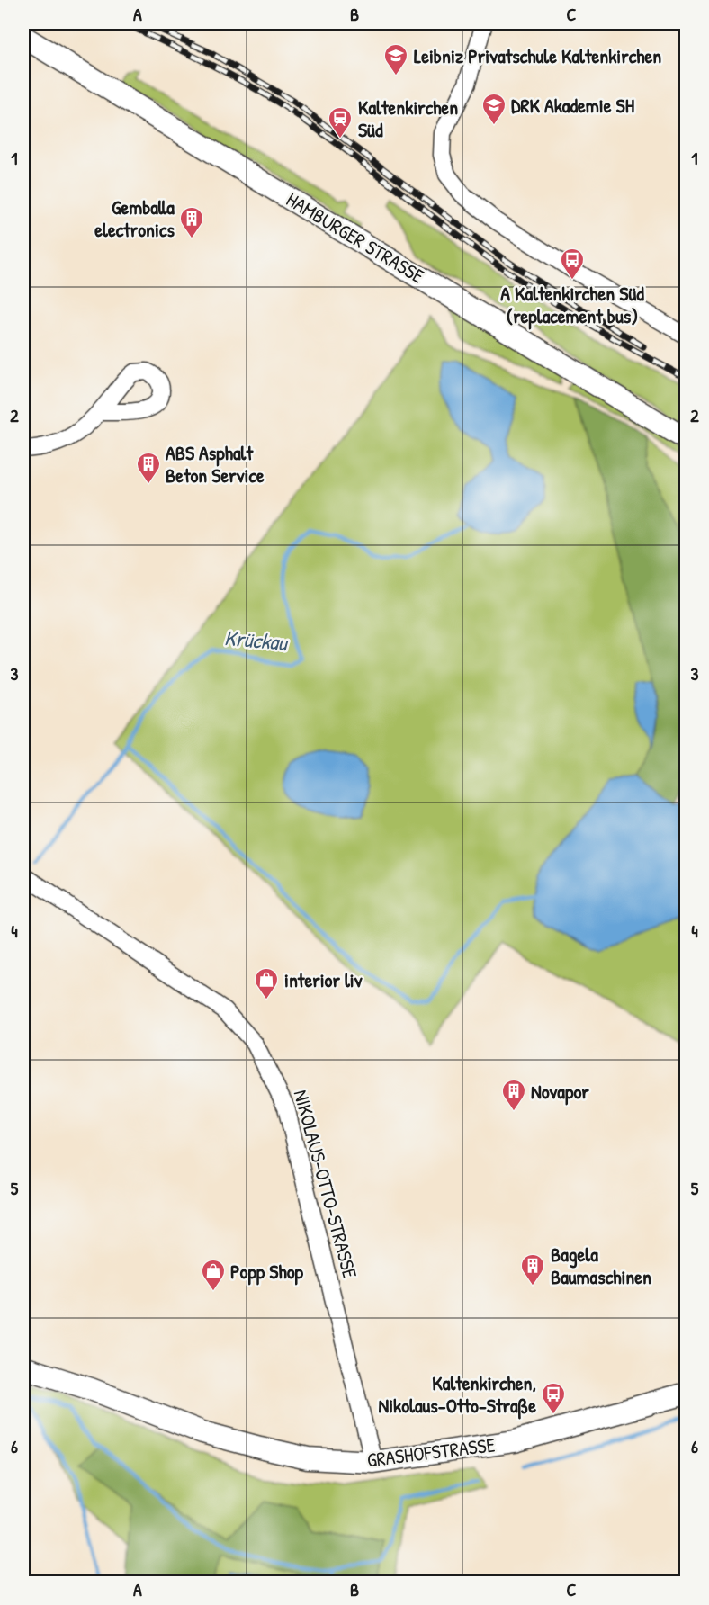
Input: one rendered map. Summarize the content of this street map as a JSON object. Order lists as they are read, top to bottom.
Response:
{
  "streets": {
    "main road": ["HAMBURGER STRASSE", "GRASHOFSTRASSE"],
    "street": ["NIKOLAUS-OTTO-STRASSE"]
  },
  "crossings": [
    ["NIKOLAUS-OTTO-STRASSE", "GRASHOFSTRASSE"]
  ],
  "water": ["Krückau"],
  "places": {
    "school or university": ["Leibniz Privatschule Kaltenkirchen", "DRK Akademie SH"],
    "station": ["Kaltenkirchen Süd"],
    "building": [
      "Gemballa electronics",
      "ABS Asphalt Beton Service",
      "Novapor",
      "Bagela Baumaschinen"
    ],
    "bus stop": ["A Kaltenkirchen Süd (replacement bus)", "Kaltenkirchen, Nikolaus-Otto-Straße"],
    "shop": ["interior liv", "Popp Shop"]
  },
  "grid": {
    "columns": ["A", "B", "C"],
    "rows": [
      "1",
      "2",
      "3",
      "4",
      "5",
      "6"
    ]
  }
}
